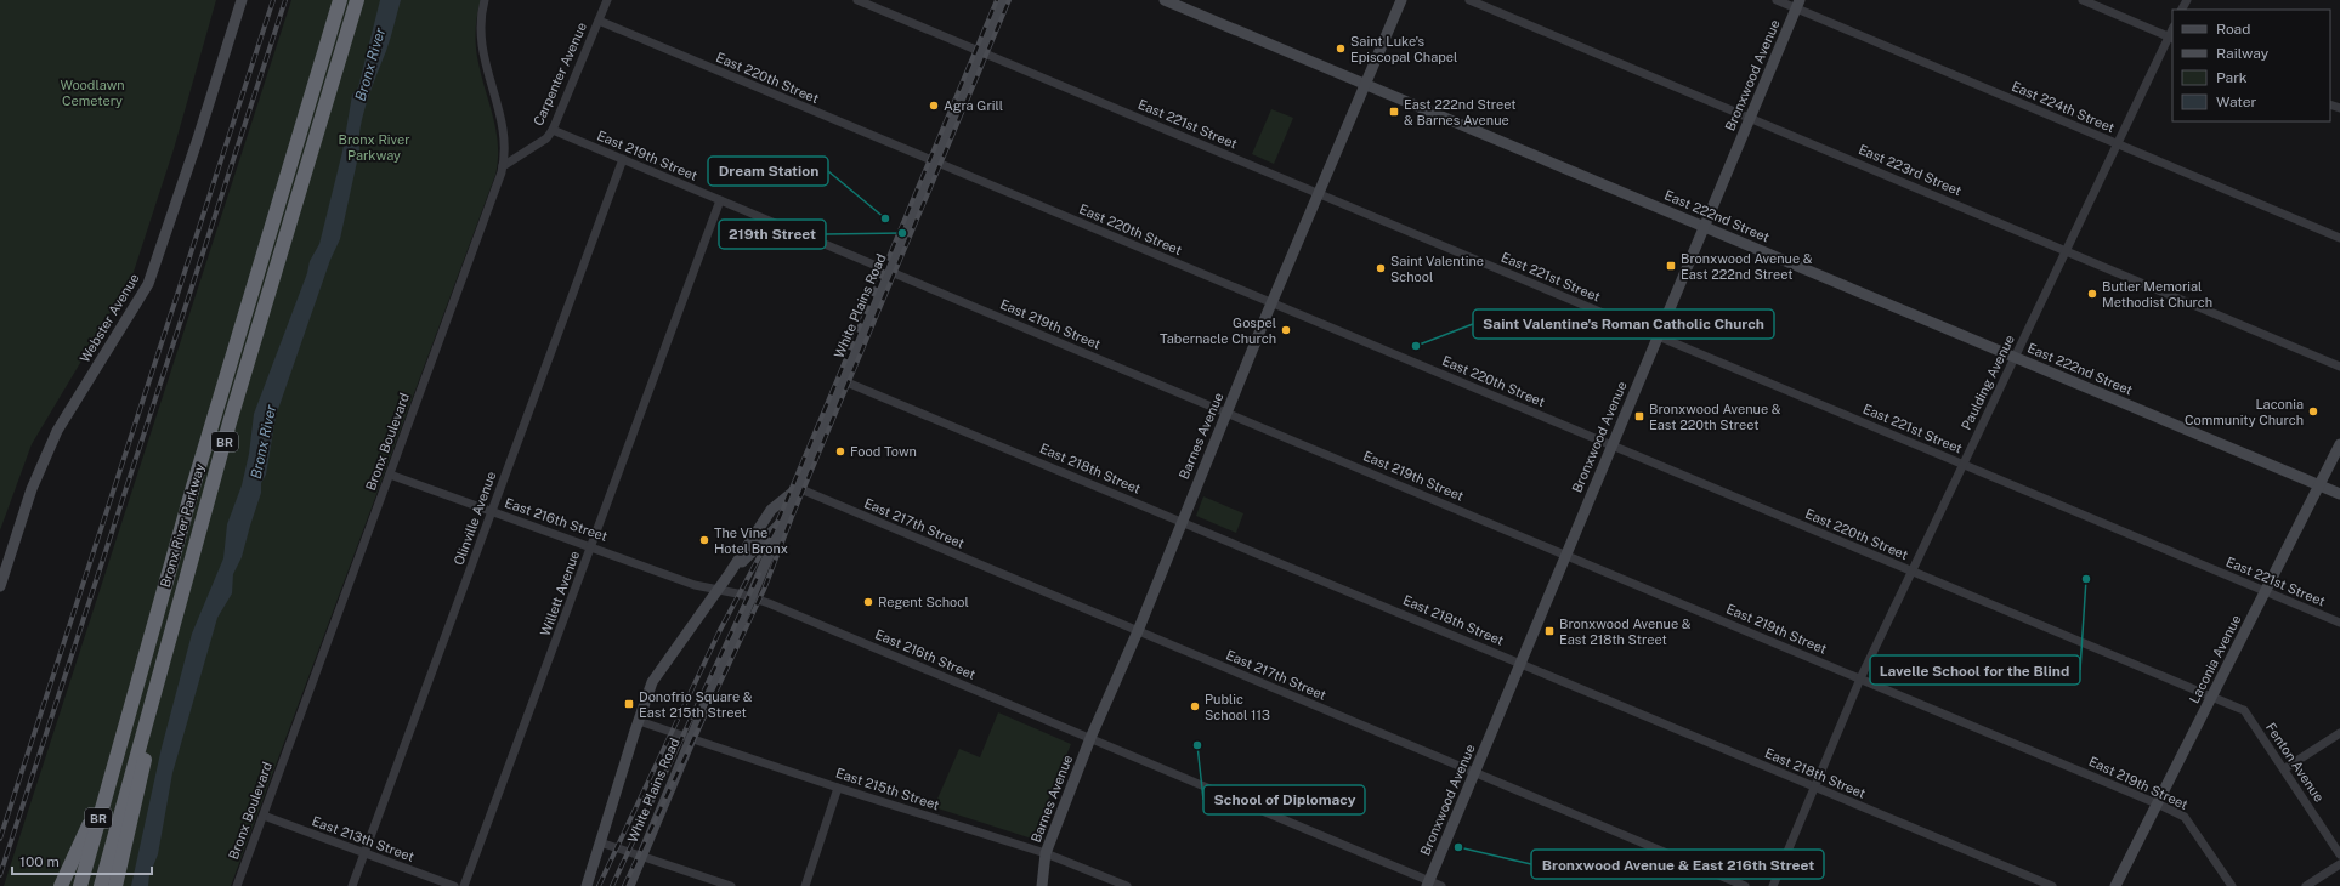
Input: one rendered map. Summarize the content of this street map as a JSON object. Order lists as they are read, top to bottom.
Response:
{
  "streets": {
    "highway": ["BR", "Bronx River Parkway"],
    "street": [
      "Carpenter Avenue",
      "Bronxwood Avenue",
      "East 220th Street",
      "East 224th Street",
      "East 221st Street",
      "East 219th Street",
      "East 223rd Street",
      "East 222nd Street",
      "White Plains Road",
      "Webster Avenue",
      "Paulding Avenue",
      "Barnes Avenue",
      "Bronx Boulevard",
      "East 218th Street",
      "Olinville Avenue",
      "East 216th Street",
      "East 217th Street",
      "Willett Avenue",
      "Laconia Avenue",
      "Fenton Avenue",
      "East 215th Street",
      "East 213th Street"
    ]
  },
  "crossings": [
    ["Carpenter Avenue", "East 220th Street"],
    ["Carpenter Avenue", "East 219th Street"],
    ["Carpenter Avenue", "Bronx Boulevard"],
    ["Bronxwood Avenue", "East 220th Street"],
    ["Bronxwood Avenue", "East 224th Street"],
    ["Bronxwood Avenue", "East 221st Street"],
    ["Bronxwood Avenue", "East 219th Street"],
    ["Bronxwood Avenue", "East 223rd Street"],
    ["Bronxwood Avenue", "East 222nd Street"],
    ["Bronxwood Avenue", "East 218th Street"],
    ["Bronxwood Avenue", "East 216th Street"],
    ["Bronxwood Avenue", "East 217th Street"],
    ["East 220th Street", "White Plains Road"],
    ["East 220th Street", "Paulding Avenue"],
    ["East 220th Street", "Barnes Avenue"],
    ["East 220th Street", "Laconia Avenue"],
    ["East 220th Street", "Fenton Avenue"],
    ["East 224th Street", "Paulding Avenue"],
    ["East 221st Street", "White Plains Road"],
    ["East 221st Street", "Paulding Avenue"],
    ["East 221st Street", "Barnes Avenue"],
    ["East 221st Street", "Laconia Avenue"],
    ["East 219th Street", "White Plains Road"],
    ["East 219th Street", "Paulding Avenue"],
    ["East 219th Street", "Barnes Avenue"],
    ["East 219th Street", "Olinville Avenue"],
    ["East 219th Street", "Willett Avenue"],
    ["East 219th Street", "Laconia Avenue"],
    ["East 223rd Street", "Paulding Avenue"],
    ["East 222nd Street", "Paulding Avenue"],
    ["East 222nd Street", "Barnes Avenue"],
    ["East 222nd Street", "Laconia Avenue"],
    ["White Plains Road", "East 218th Street"],
    ["White Plains Road", "East 216th Street"],
    ["White Plains Road", "East 217th Street"],
    ["White Plains Road", "East 215th Street"],
    ["Paulding Avenue", "East 218th Street"],
    ["Barnes Avenue", "East 218th Street"],
    ["Barnes Avenue", "East 216th Street"],
    ["Barnes Avenue", "East 217th Street"],
    ["Barnes Avenue", "East 215th Street"],
    ["Bronx Boulevard", "East 216th Street"],
    ["Bronx Boulevard", "East 213th Street"],
    ["Olinville Avenue", "East 216th Street"],
    ["Olinville Avenue", "East 213th Street"],
    ["East 216th Street", "Willett Avenue"]
  ],
  "water": ["Bronx River"],
  "parks": ["Woodlawn Cemetery", "Bronx River Parkway"],
  "places": {
    "other": [
      "Saint Luke's Episcopal Chapel",
      "Agra Grill",
      "Dream Station",
      "219th Street",
      "Saint Valentine School",
      "Butler Memorial Methodist Church",
      "Gospel Tabernacle Church",
      "Saint Valentine's Roman Catholic Church",
      "Laconia Community Church",
      "Food Town",
      "The Vine Hotel Bronx",
      "Lavelle School for the Blind",
      "Regent School",
      "Public School 113",
      "School of Diplomacy",
      "Bronxwood Avenue & East 216th Street"
    ],
    "transit": [
      "East 222nd Street & Barnes Avenue",
      "Bronxwood Avenue & East 222nd Street",
      "Bronxwood Avenue & East 220th Street",
      "Bronxwood Avenue & East 218th Street",
      "Donofrio Square & East 215th Street"
    ]
  },
  "legend": [
    "Road",
    "Railway",
    "Park",
    "Water"
  ],
  "scale_bar": "100 m"
}
